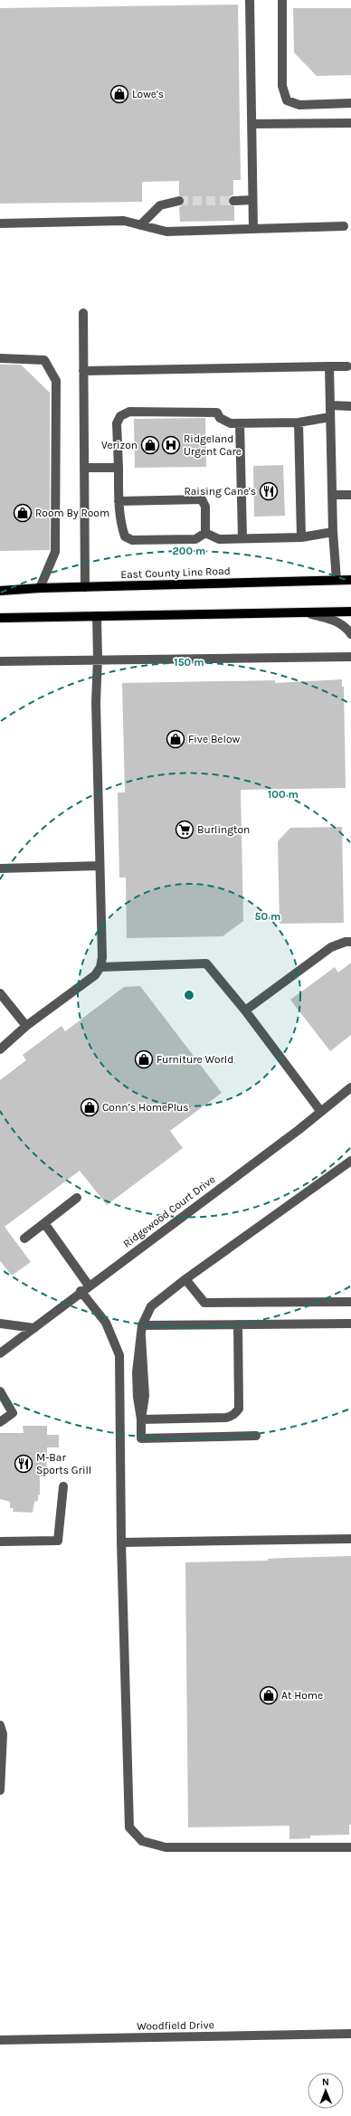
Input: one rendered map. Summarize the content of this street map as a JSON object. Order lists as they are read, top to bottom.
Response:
{
  "streets": {
    "main road": ["East County Line Road"],
    "street": ["Ridgewood Court Drive", "Woodfield Drive"]
  },
  "places": {
    "shop": [
      "Lowe's",
      "Verizon",
      "Room By Room",
      "Five Below",
      "Furniture World",
      "Conn’s HomePlus",
      "At Home"
    ],
    "hospital": ["Ridgeland Urgent Care"],
    "restaurant": ["Raising Cane's", "M-Bar Sports Grill"],
    "supermarket": ["Burlington"]
  },
  "north": "top",
  "rings": [
    "200 m",
    "150 m",
    "100 m",
    "50 m"
  ]
}
